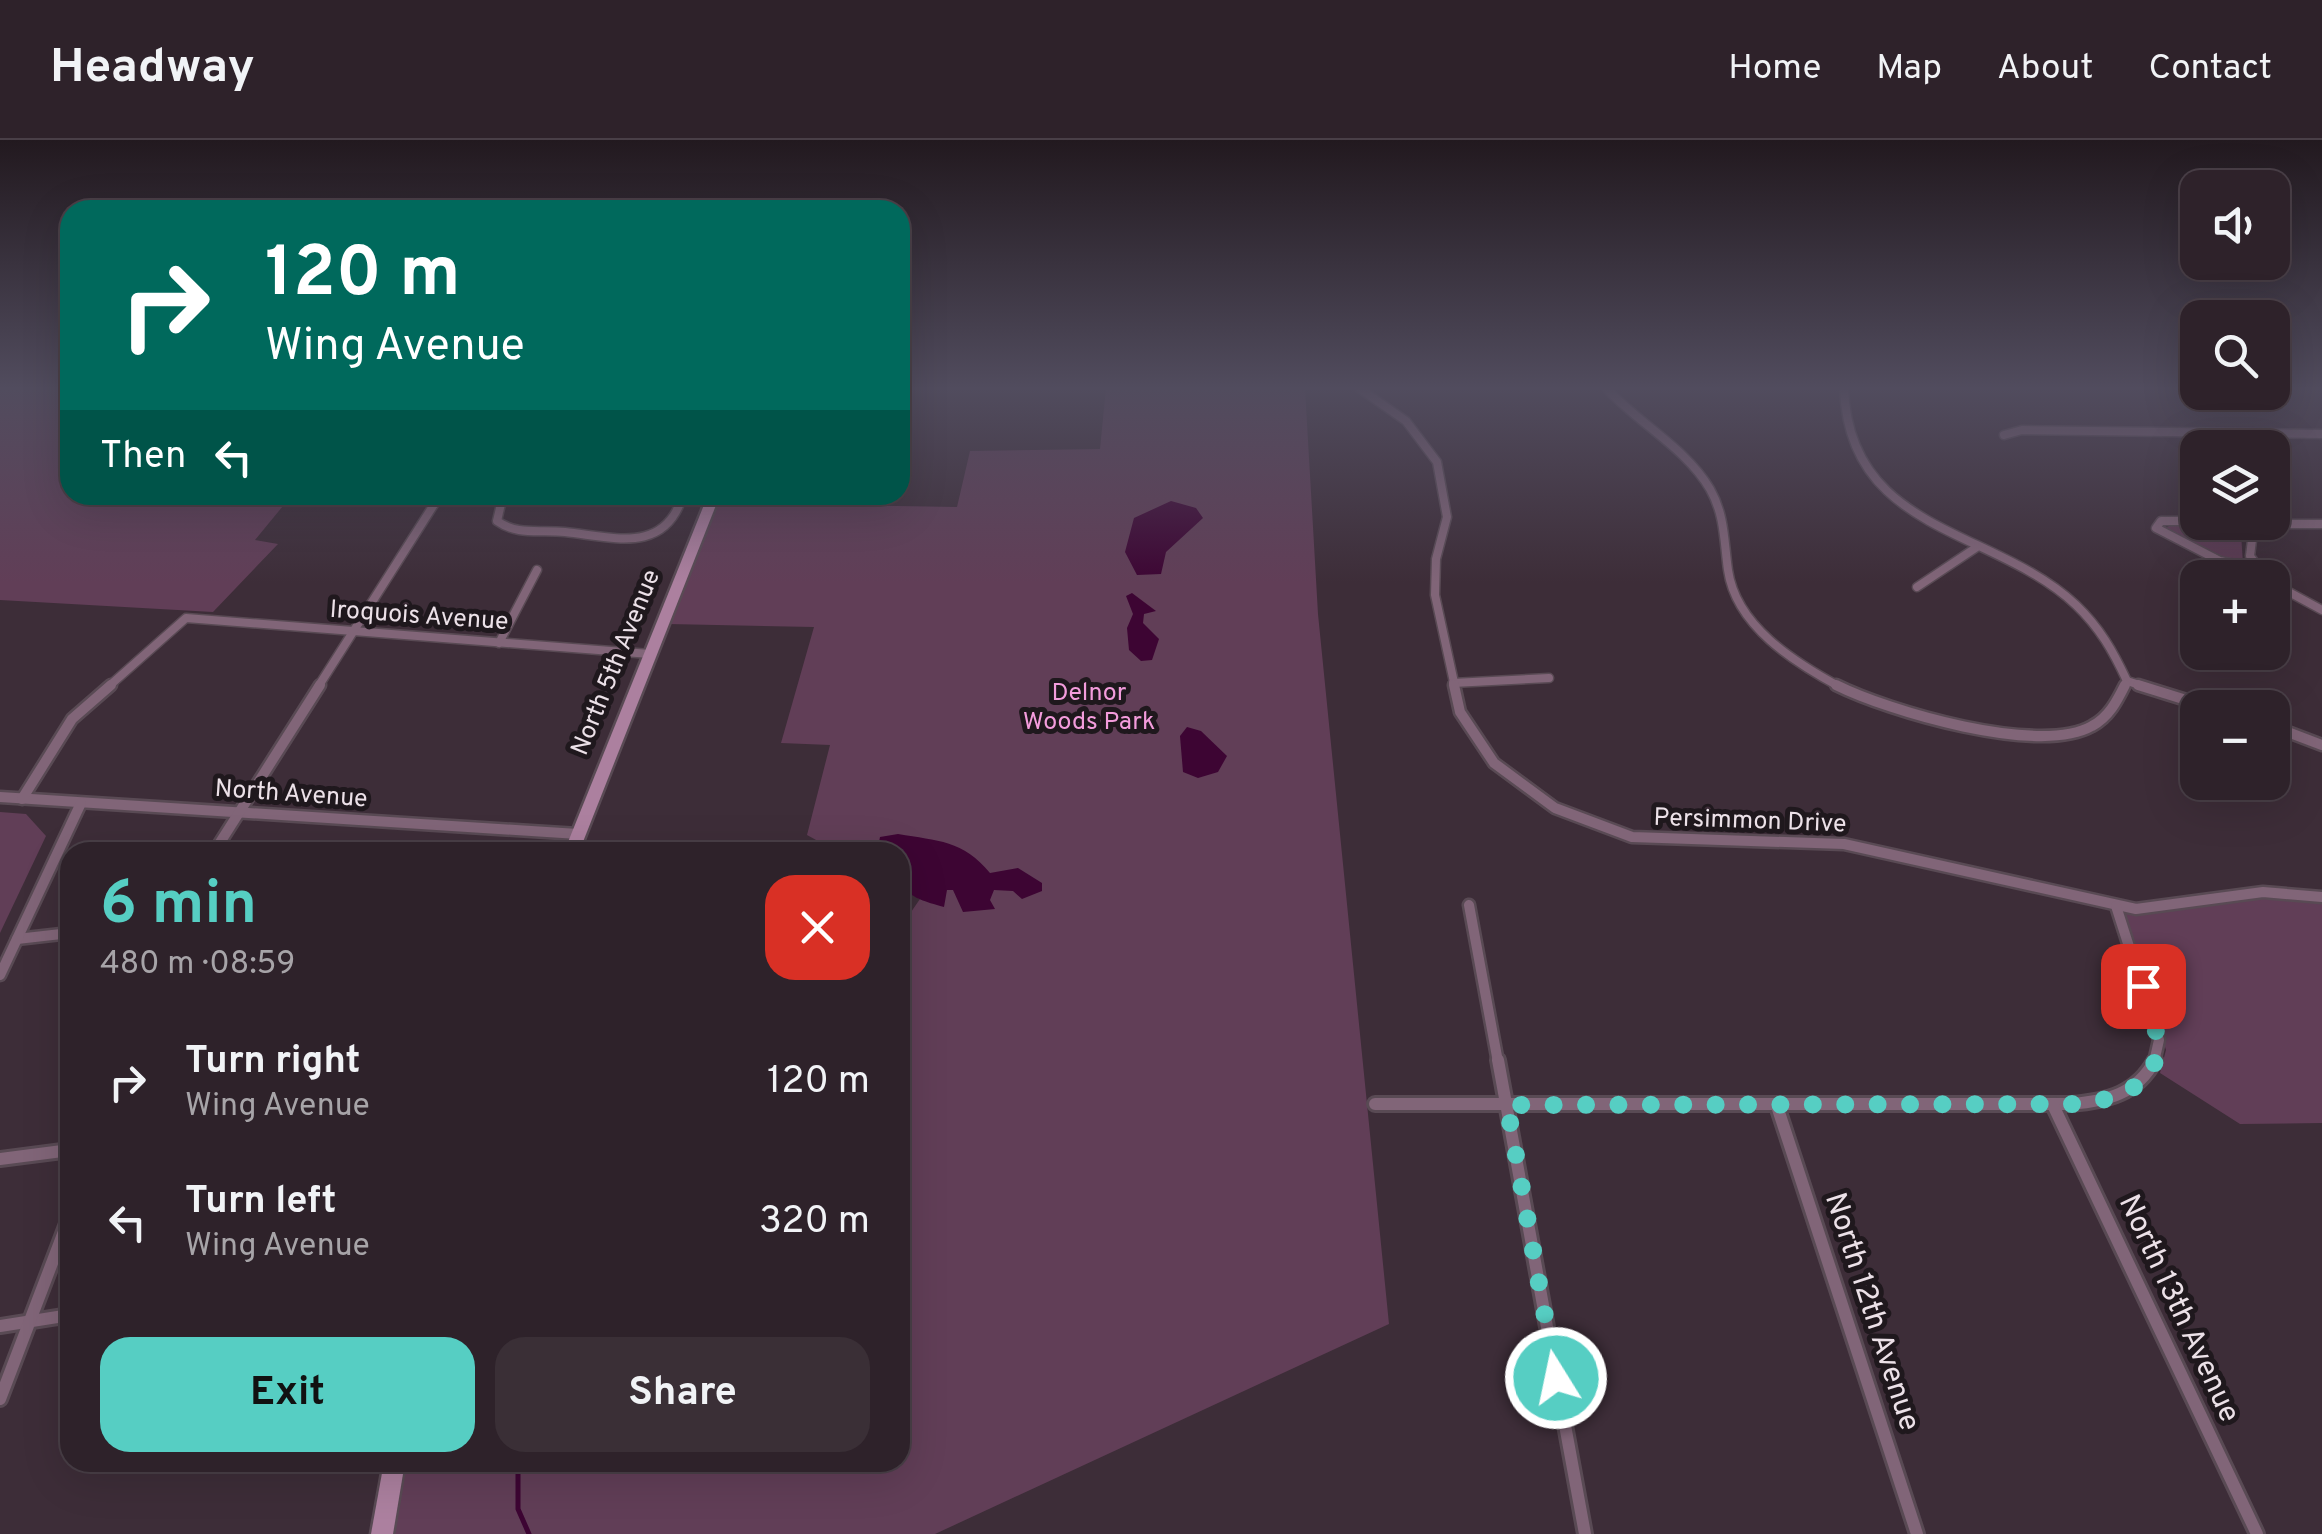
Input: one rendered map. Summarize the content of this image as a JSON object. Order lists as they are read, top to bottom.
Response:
{
  "streets": {
    "main road": ["North 5th Avenue"],
    "street": [
      "Iroquois Avenue",
      "North Avenue",
      "Persimmon Drive",
      "North 13th Avenue",
      "North 12th Avenue"
    ]
  },
  "crossings": [
    ["Iroquois Avenue", "North 5th Avenue"],
    ["Iroquois Avenue", "North Avenue"],
    ["North 5th Avenue", "North Avenue"]
  ],
  "parks": ["Delnor Woods Park"],
  "page": {
    "header": "Headway",
    "nav": [
      "Home",
      "Map",
      "About",
      "Contact"
    ],
    "map_buttons": ["+", "−"],
    "turn": ["120 m", "Wing Avenue"],
    "then": "Then",
    "heading": ["6 min", "480 m · 08:59"],
    "list": [
      {
        "name": "Turn right",
        "note": "Wing Avenue",
        "value": "120 m"
      },
      {
        "name": "Turn left",
        "note": "Wing Avenue",
        "value": "320 m"
      }
    ],
    "buttons": ["Exit", "Share"]
  }
}
